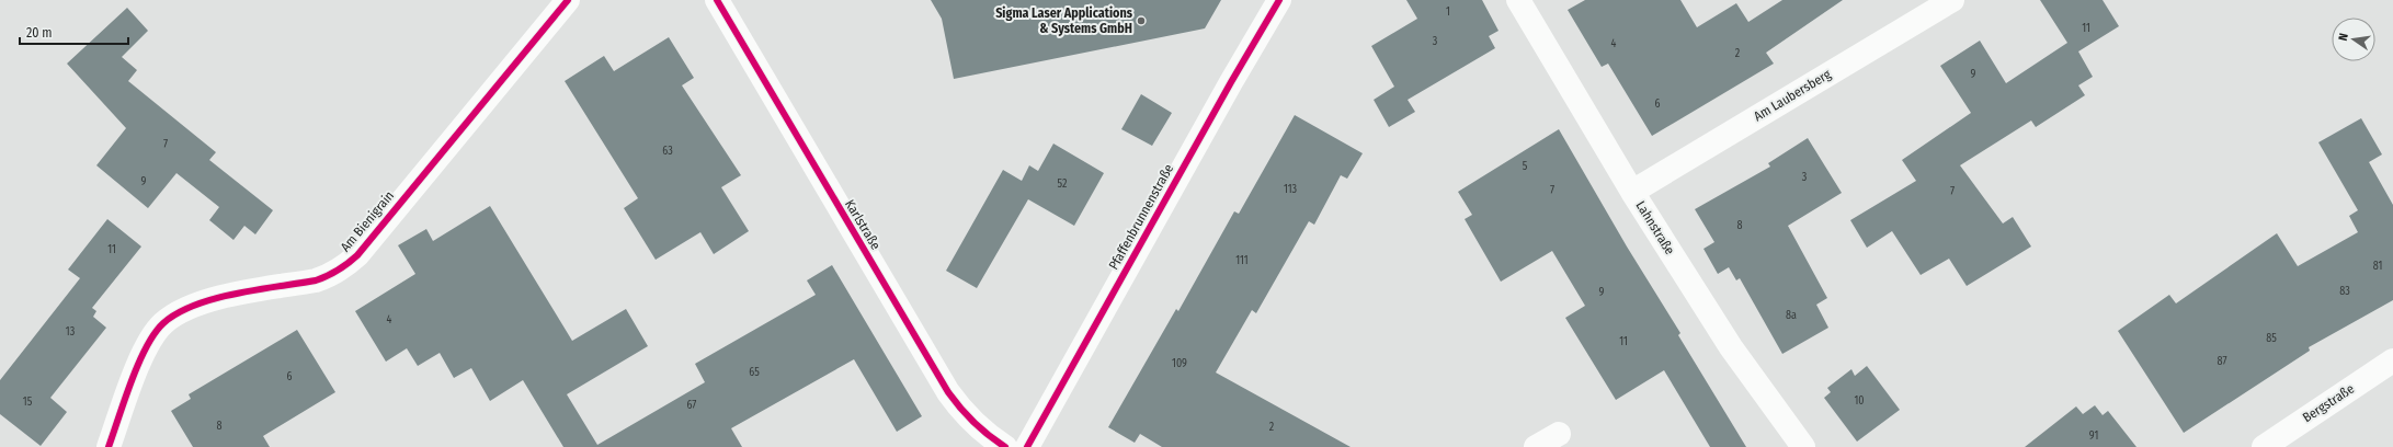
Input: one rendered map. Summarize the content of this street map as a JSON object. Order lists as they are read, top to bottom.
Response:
{
  "streets": {
    "street": [
      "Am Laubersberg",
      "Pfaffenbrunnenstraße",
      "Am Bienigrain",
      "Karlstraße",
      "Lahnstraße",
      "Bergstraße"
    ]
  },
  "crossings": [
    ["Am Laubersberg", "Lahnstraße"]
  ],
  "places": ["Sigma Laser Applications & Systems GmbH"],
  "house_numbers": [
    "1",
    "11",
    "3",
    "4",
    "2",
    "9",
    "6",
    "7",
    "63",
    "5",
    "3",
    "9",
    "52",
    "113",
    "7",
    "7",
    "8",
    "11",
    "111",
    "81",
    "83",
    "9",
    "8a",
    "4",
    "13",
    "85",
    "11",
    "87",
    "109",
    "65",
    "6",
    "10",
    "15",
    "67",
    "8",
    "2",
    "91"
  ],
  "scale_bar": "20 m",
  "north": "left"
}
